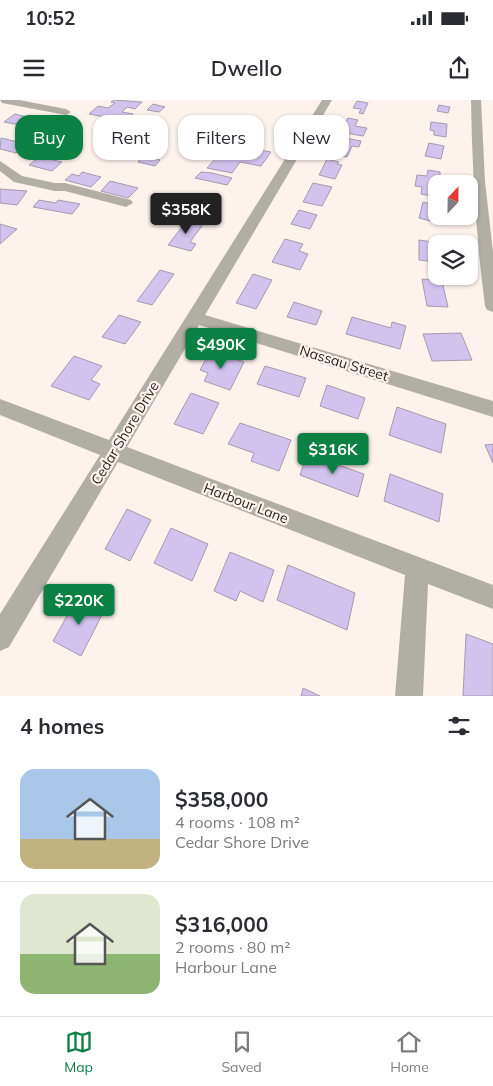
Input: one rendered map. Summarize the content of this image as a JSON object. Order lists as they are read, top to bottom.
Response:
{
  "streets": {
    "street": ["Nassau Street", "Cedar Shore Drive", "Harbour Lane"]
  },
  "crossings": [
    ["Nassau Street", "Cedar Shore Drive"],
    ["Cedar Shore Drive", "Harbour Lane"]
  ],
  "north": "top",
  "page": {
    "status": "10:52",
    "header": "Dwello",
    "chip": [
      "Buy",
      "Rent",
      "Filters",
      "New"
    ],
    "price": [
      "$358K",
      "$490K",
      "$316K",
      "$220K"
    ],
    "heading": "4 homes",
    "list": [
      {
        "name": "$358,000",
        "note": "4 rooms · 108 m² · Cedar Shore Drive"
      },
      {
        "name": "$316,000",
        "note": "2 rooms · 80 m² · Harbour Lane"
      }
    ],
    "tabs": ["Map", "Saved", "Home"]
  }
}
